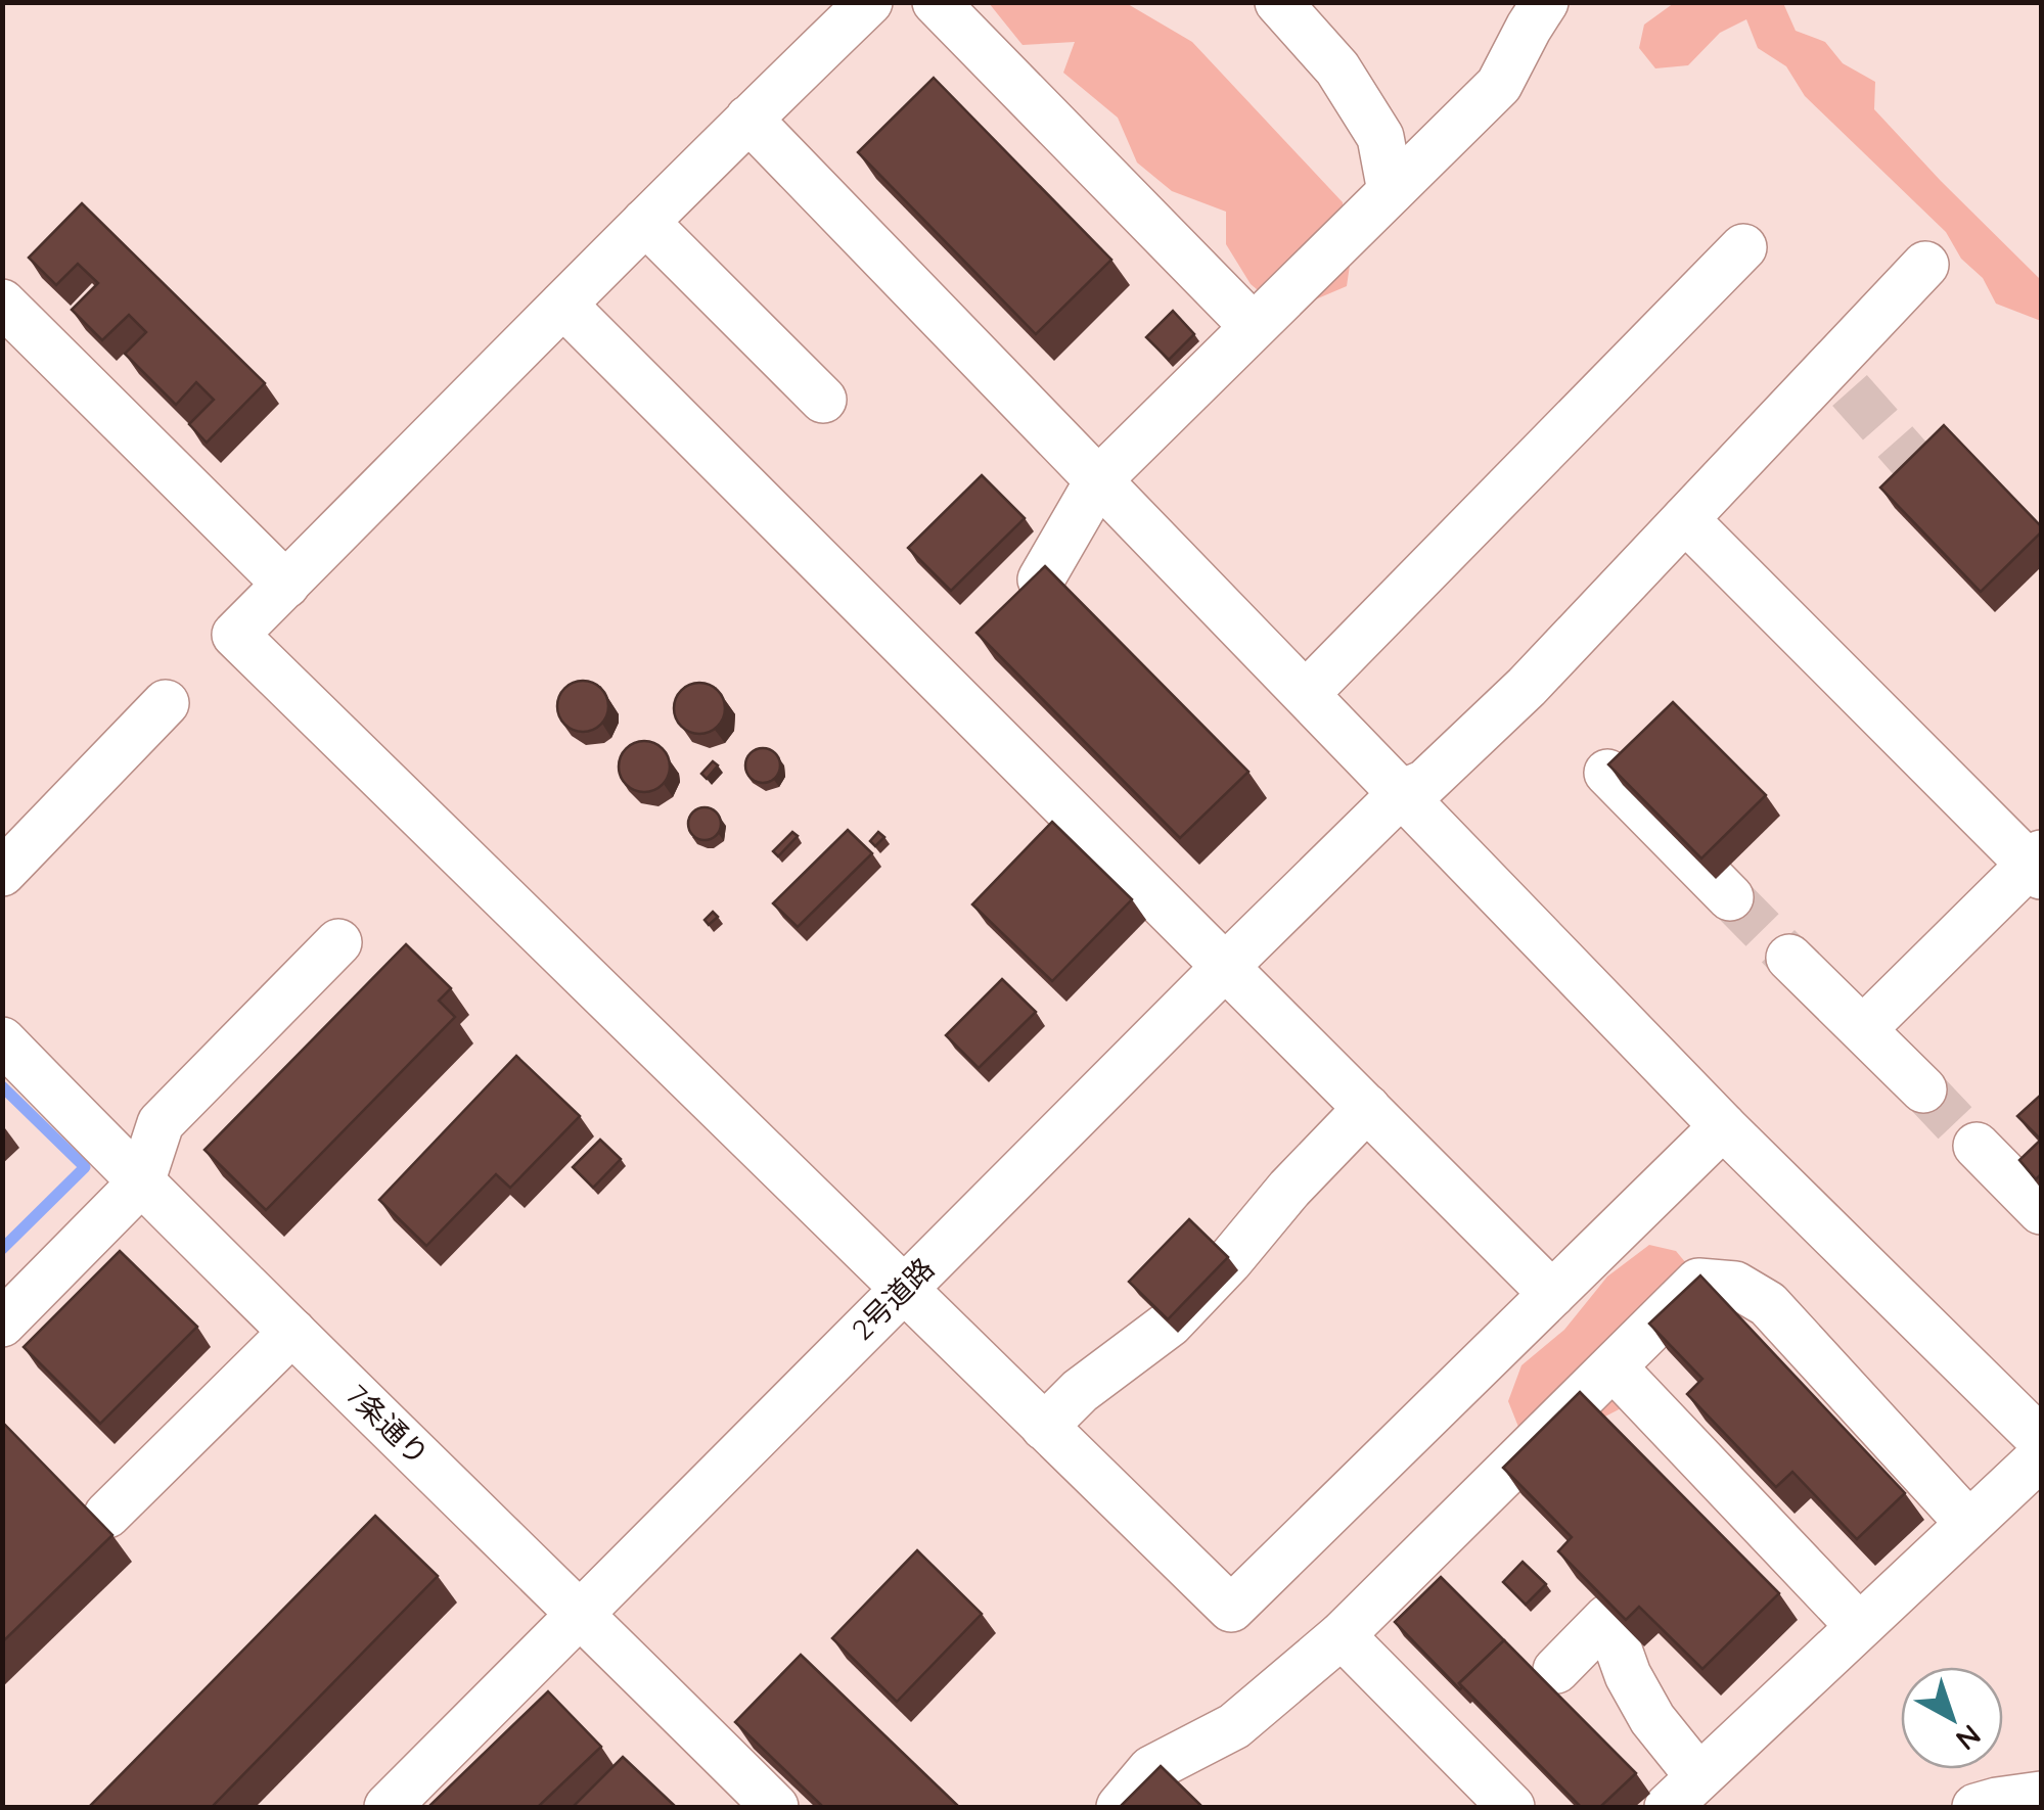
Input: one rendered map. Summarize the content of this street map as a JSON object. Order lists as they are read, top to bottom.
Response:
{
  "streets": {
    "lane": ["2号道路", "7条通り"]
  },
  "crossings": [
    ["2号道路", "7条通り"]
  ],
  "north": "bottom right"
}
